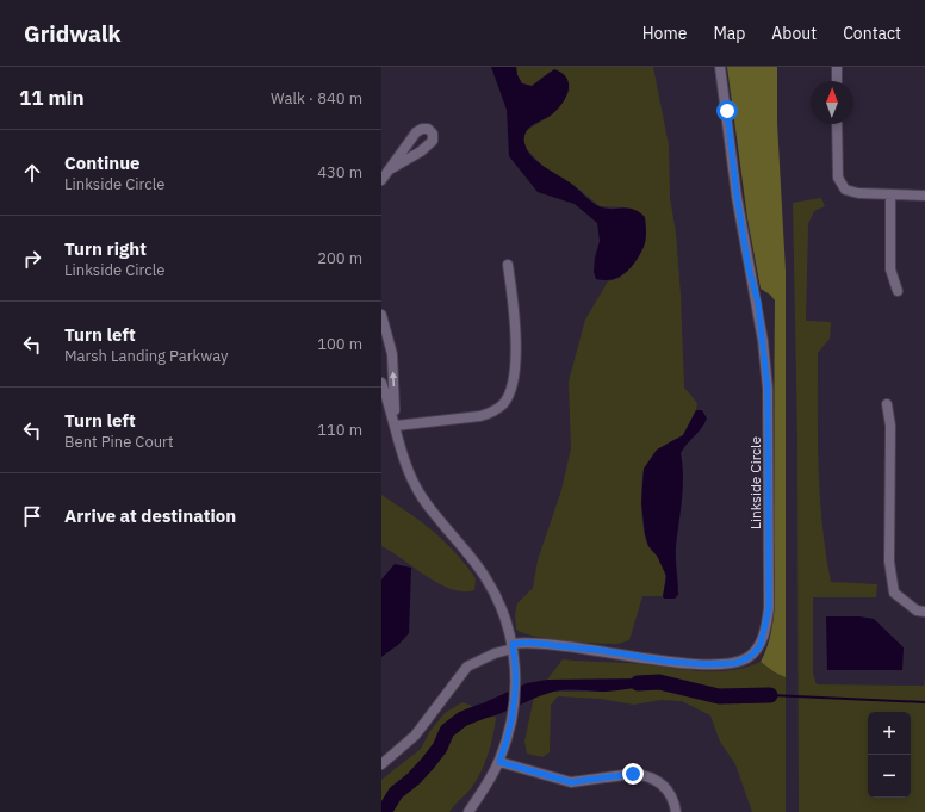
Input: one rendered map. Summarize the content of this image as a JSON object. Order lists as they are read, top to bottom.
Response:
{
  "streets": {
    "street": ["Linkside Circle"]
  },
  "north": "top",
  "page": {
    "header": "Gridwalk",
    "nav": [
      "Home",
      "Map",
      "About",
      "Contact"
    ],
    "heading": ["11 min", "Walk · 840 m"],
    "list": [
      ["Continue", "Linkside Circle", "430 m"],
      ["Turn right", "Linkside Circle", "200 m"],
      ["Turn left", "Marsh Landing Parkway", "100 m"],
      ["Turn left", "Bent Pine Court", "110 m"],
      "Arrive at destination"
    ],
    "map_buttons": ["+", "−"]
  }
}
